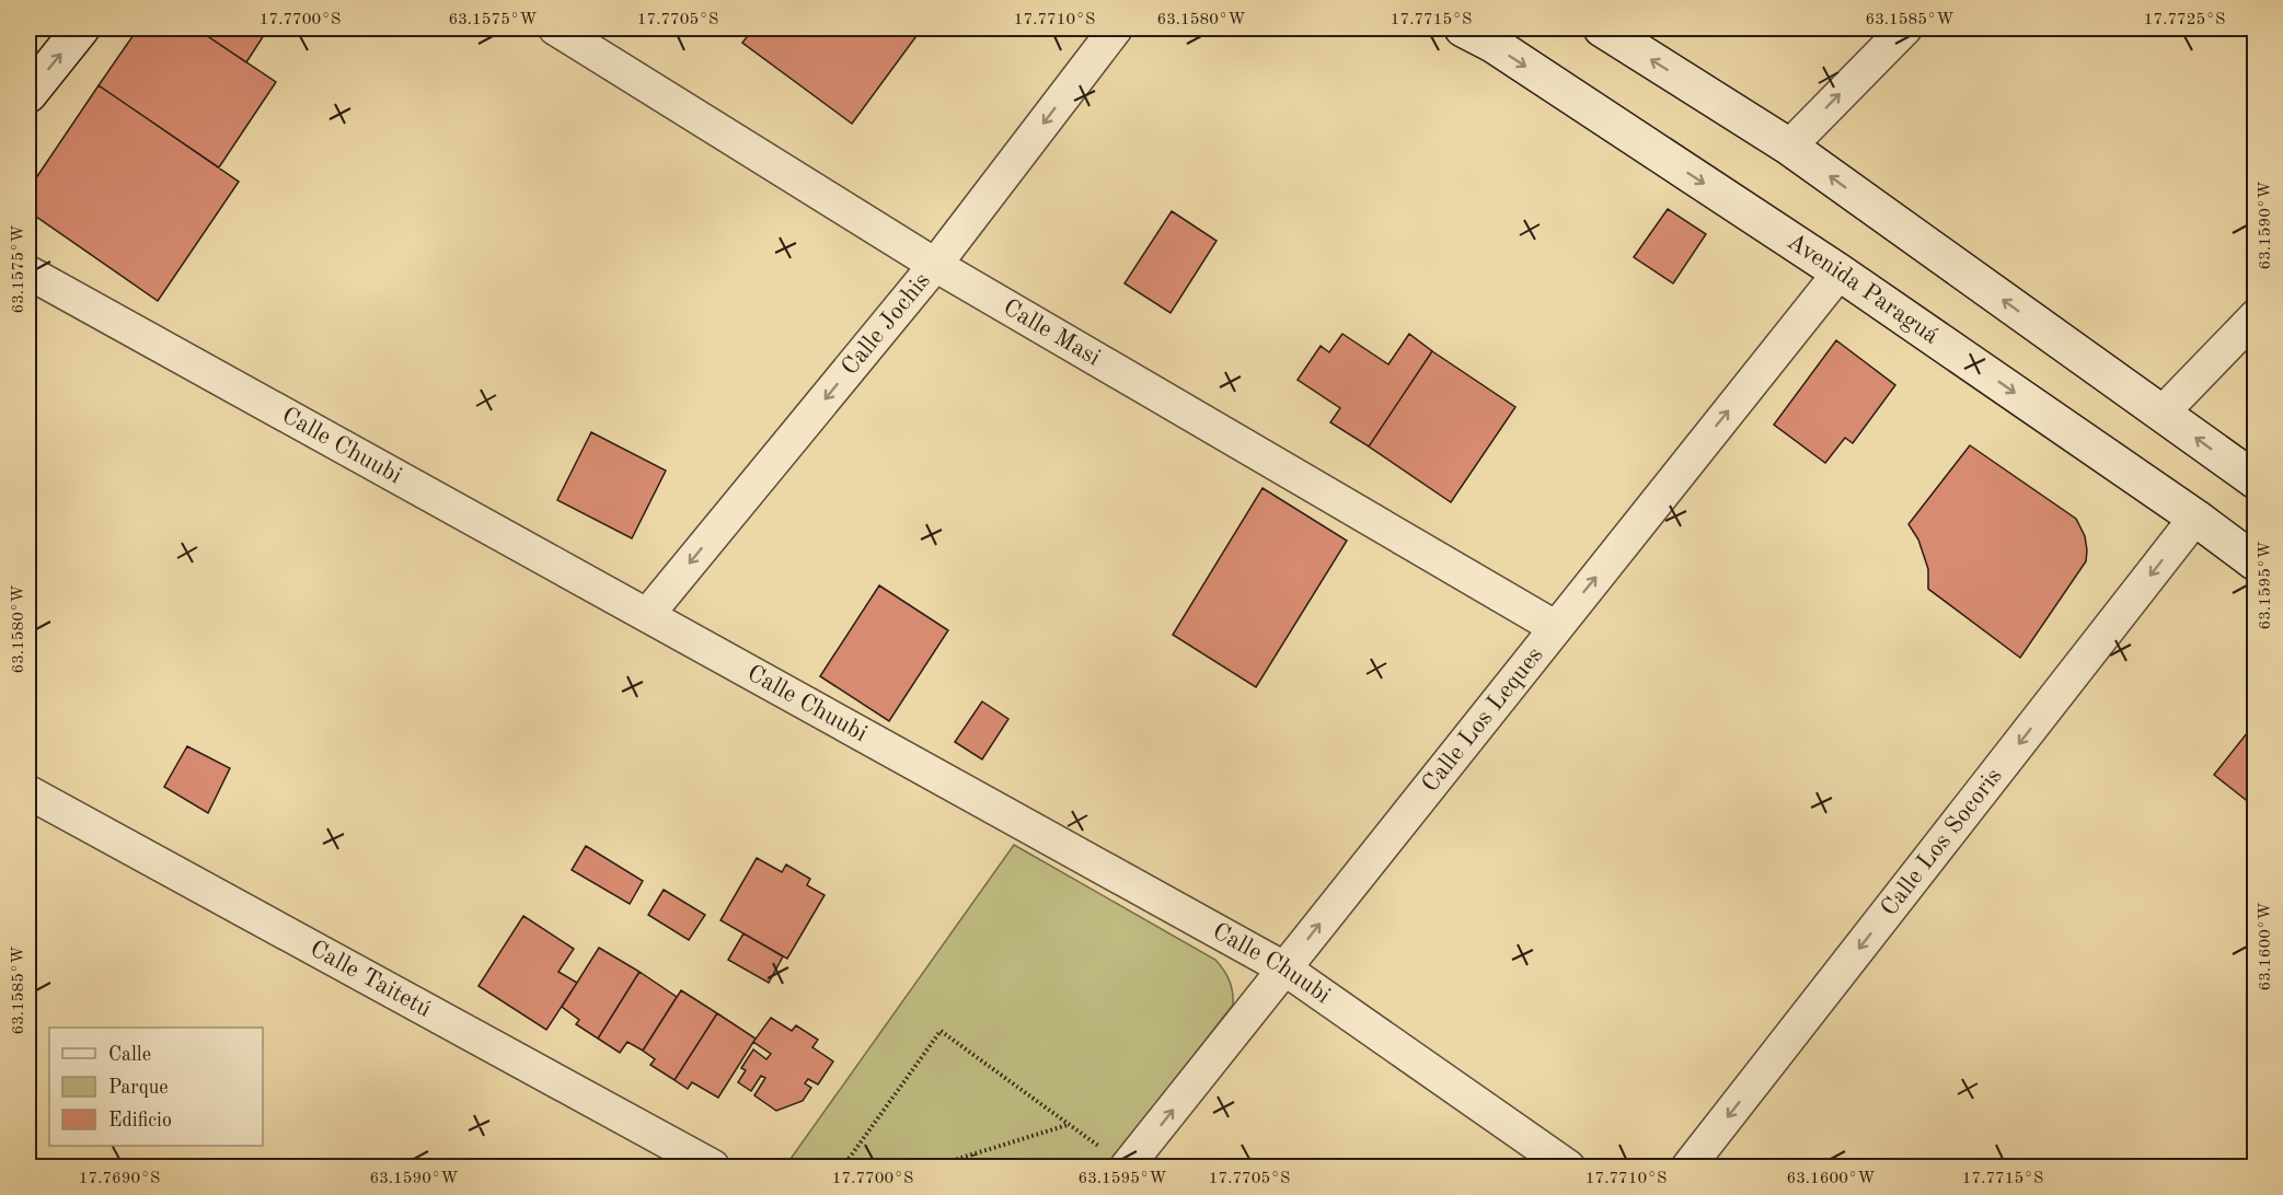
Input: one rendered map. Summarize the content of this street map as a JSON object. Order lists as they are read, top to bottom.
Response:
{
  "streets": {
    "main road": ["Avenida Paraguá"],
    "street": [
      "Calle Jochis",
      "Calle Masi",
      "Calle Chuubi",
      "Calle Los Leques",
      "Calle Los Socoris",
      "Calle Taitetú"
    ]
  },
  "crossings": [
    ["Avenida Paraguá", "Calle Los Leques"],
    ["Avenida Paraguá", "Calle Los Socoris"],
    ["Calle Jochis", "Calle Masi"],
    ["Calle Jochis", "Calle Chuubi"],
    ["Calle Masi", "Calle Los Leques"],
    ["Calle Chuubi", "Calle Los Leques"]
  ],
  "one_way": ["Calle Jochis", "Calle Los Leques", "Calle Los Socoris"],
  "legend": ["Calle", "Parque", "Edificio"],
  "coordinates": [
    "17.7700°S",
    "63.1575°W",
    "17.7705°S",
    "17.7710°S",
    "63.1580°W",
    "17.7715°S",
    "63.1585°W",
    "17.7725°S",
    "63.1590°W",
    "63.1595°W",
    "63.1600°W",
    "17.7690°S"
  ]
}
